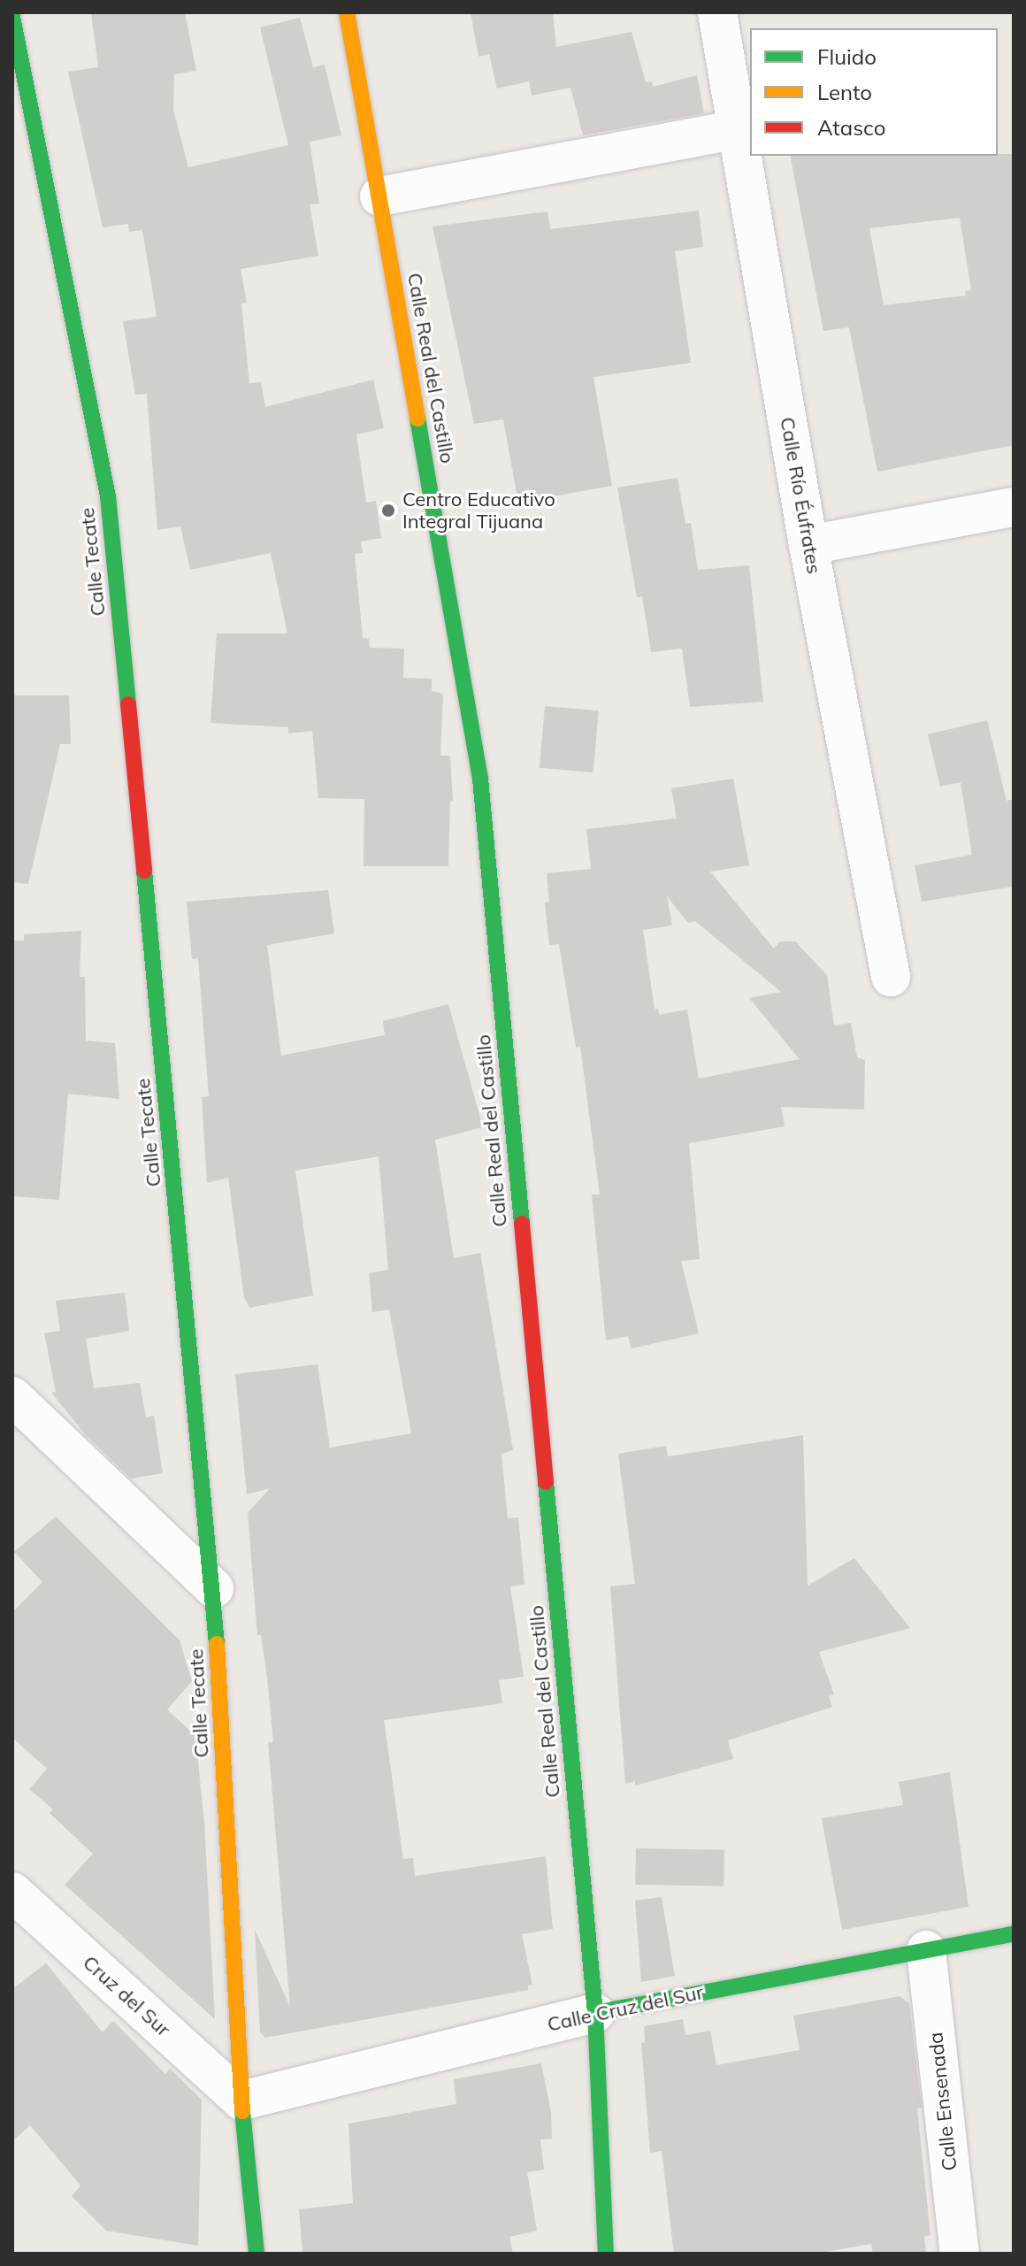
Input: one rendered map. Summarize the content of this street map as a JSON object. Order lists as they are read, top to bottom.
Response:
{
  "streets": {
    "street": [
      "Calle Real del Castillo",
      "Calle Río Éufrates",
      "Calle Tecate",
      "Cruz del Sur",
      "Calle Cruz del Sur",
      "Calle Ensenada"
    ]
  },
  "crossings": [
    ["Calle Real del Castillo", "Calle Cruz del Sur"],
    ["Calle Tecate", "Cruz del Sur"],
    ["Calle Tecate", "Calle Cruz del Sur"],
    ["Cruz del Sur", "Calle Cruz del Sur"],
    ["Calle Cruz del Sur", "Calle Ensenada"]
  ],
  "places": ["Centro Educativo Integral Tijuana"],
  "legend": ["Fluido", "Lento", "Atasco"]
}
